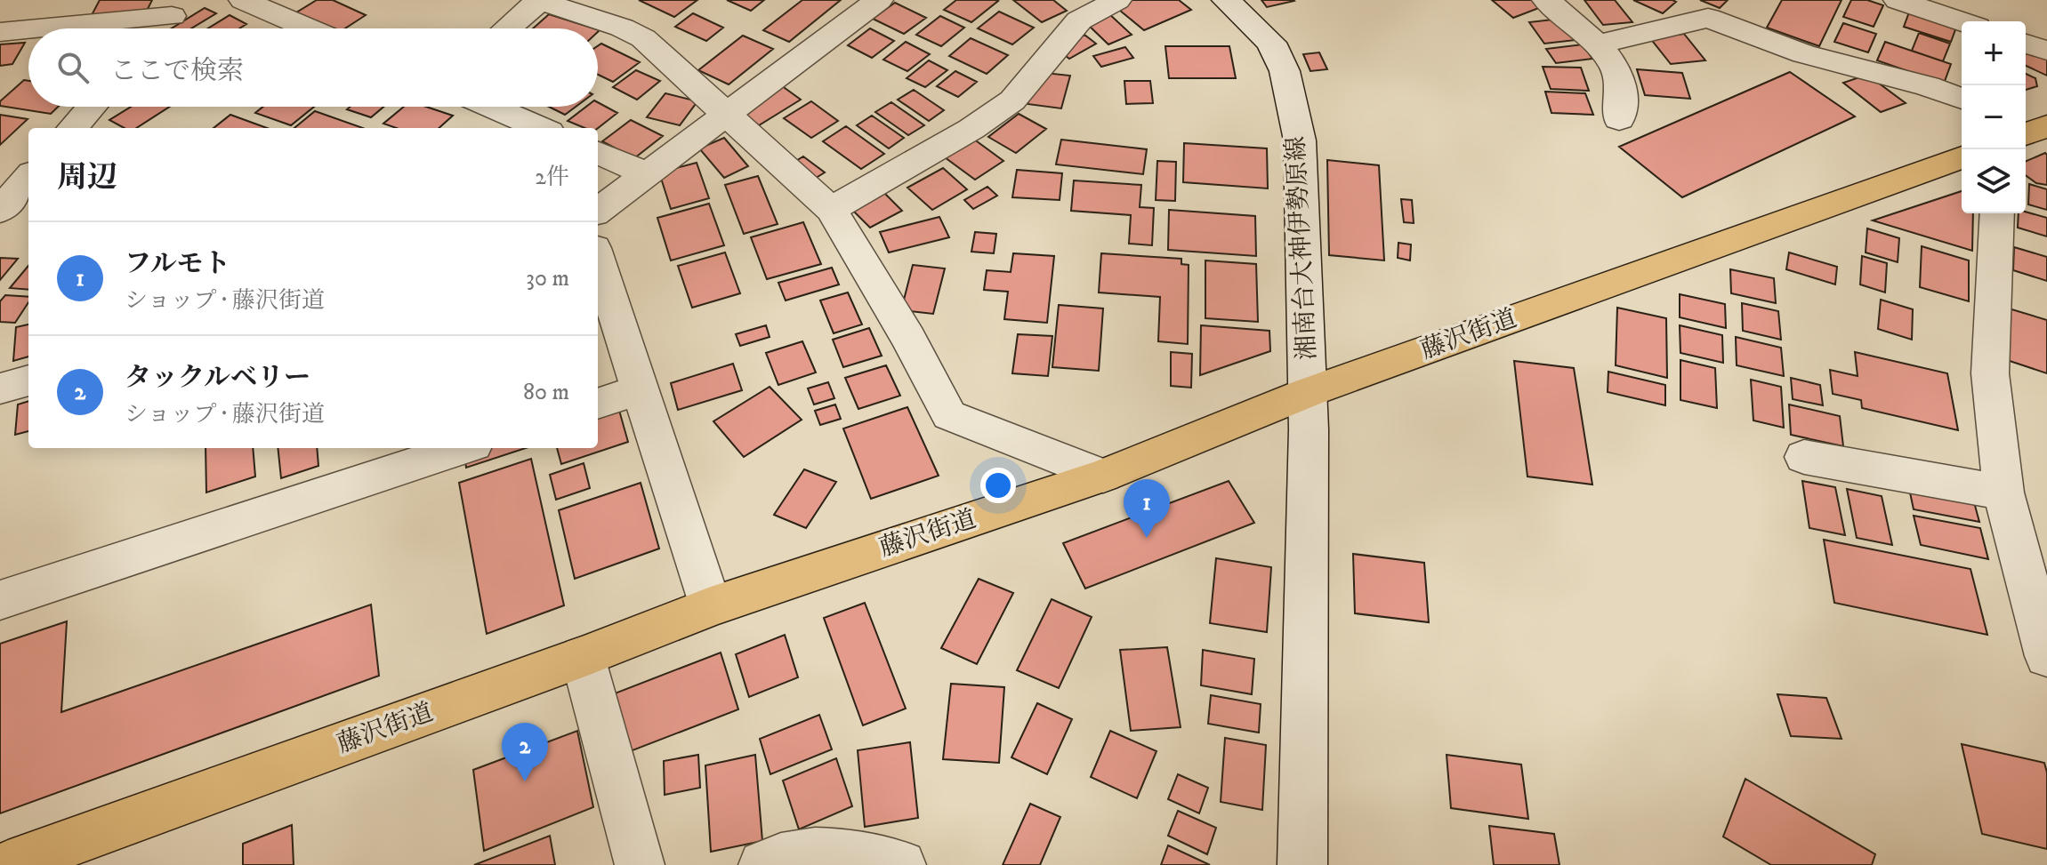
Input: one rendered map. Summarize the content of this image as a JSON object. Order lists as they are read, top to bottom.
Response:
{
  "streets": {
    "highway": ["藤沢街道"],
    "street": ["湘南台大神伊勢原線"]
  },
  "crossings": [
    ["湘南台大神伊勢原線", "藤沢街道"]
  ],
  "page": {
    "map_buttons": ["+", "−"],
    "search": "ここで検索",
    "heading": ["周辺", "2件"],
    "list": [
      {
        "mark": "1",
        "name": "フルモト",
        "note": "ショップ · 藤沢街道",
        "value": "30 m"
      },
      {
        "mark": "2",
        "name": "タックルベリー",
        "note": "ショップ · 藤沢街道",
        "value": "80 m"
      }
    ],
    "pins": ["1", "2"]
  }
}
